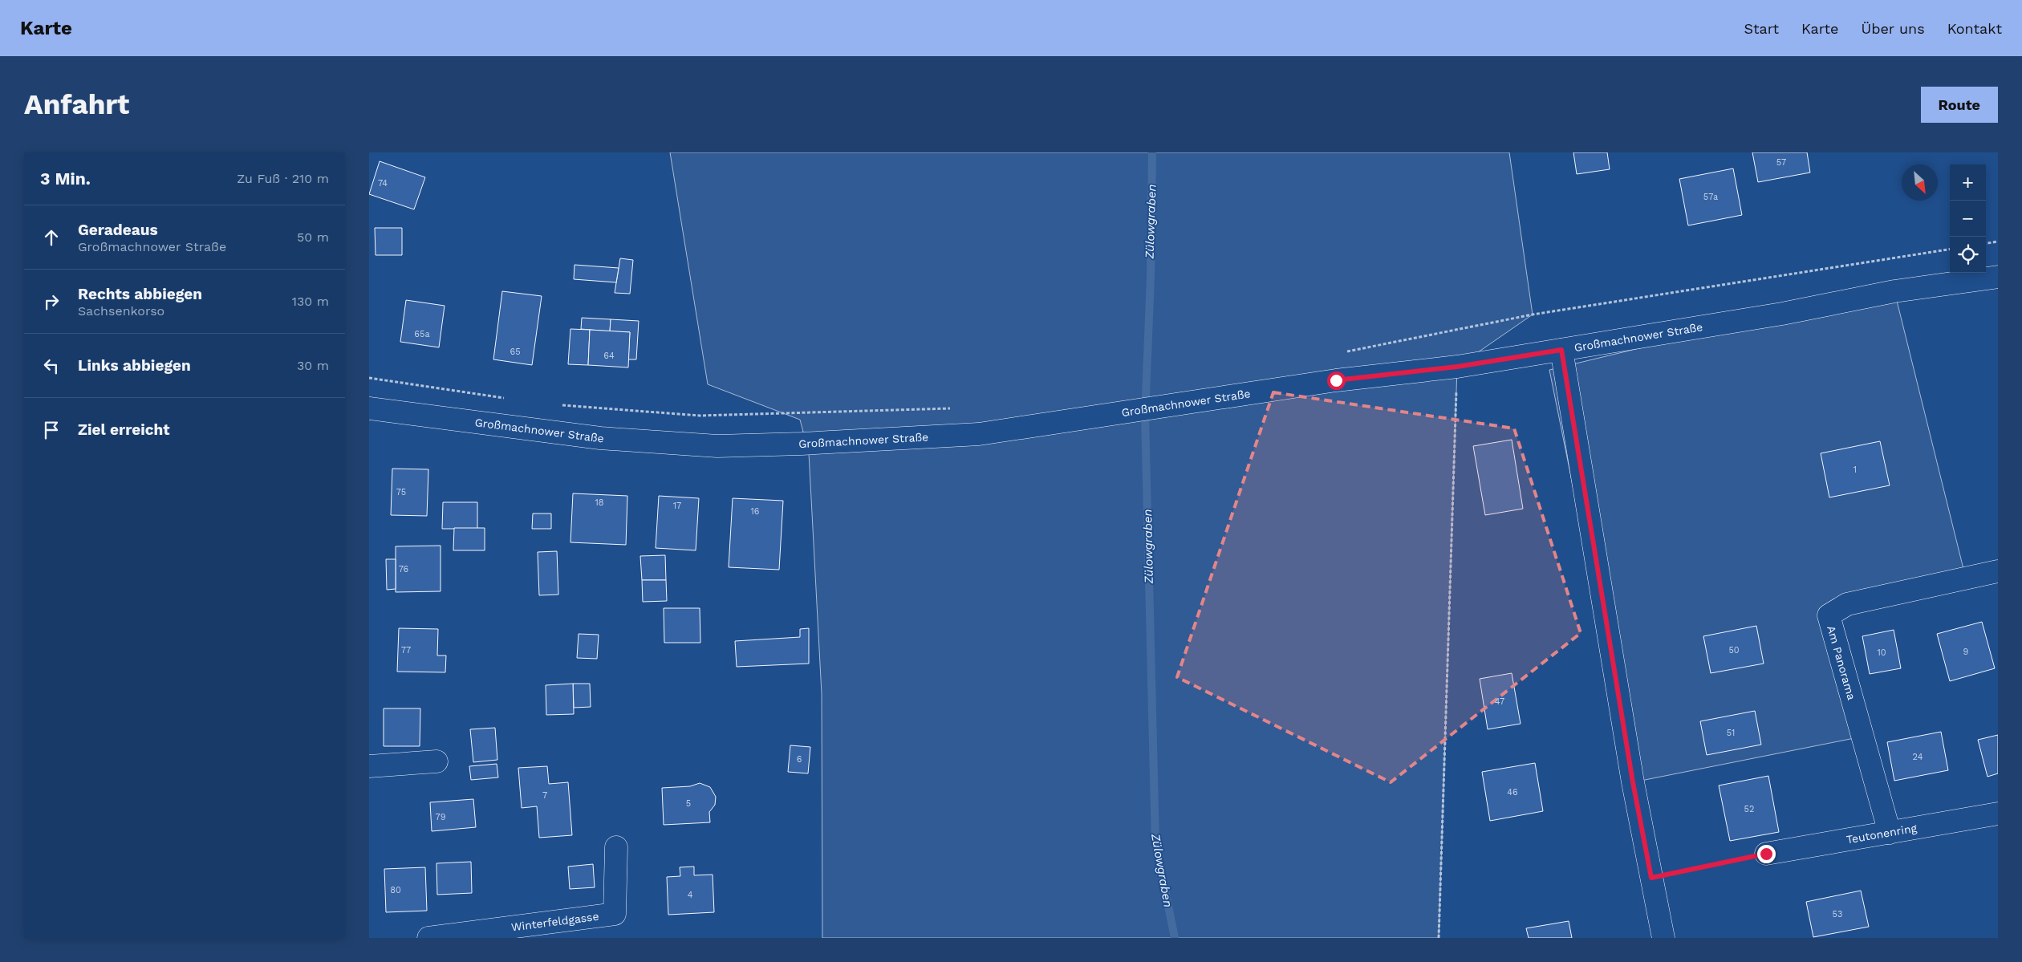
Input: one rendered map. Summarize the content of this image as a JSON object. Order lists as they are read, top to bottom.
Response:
{
  "streets": {
    "street": [
      "Großmachnower Straße",
      "Am Panorama",
      "Teutonenring",
      "Winterfeldgasse"
    ]
  },
  "crossings": [
    ["Am Panorama", "Teutonenring"]
  ],
  "water": ["Zülowgraben"],
  "house_numbers": [
    "57",
    "74",
    "57a",
    "65a",
    "65",
    "64",
    "1",
    "75",
    "18",
    "17",
    "16",
    "76",
    "77",
    "50",
    "9",
    "10",
    "47",
    "51",
    "24",
    "6",
    "46",
    "7",
    "5",
    "52",
    "79",
    "80",
    "4",
    "53"
  ],
  "north": "bottom right",
  "page": {
    "header": "Karte",
    "nav": [
      "Start",
      "Karte",
      "Über uns",
      "Kontakt"
    ],
    "buttons": "Route",
    "title": "Anfahrt",
    "heading": ["3 Min.", "Zu Fuß · 210 m"],
    "map_buttons": ["+", "−"],
    "list": [
      ["Geradeaus", "Großmachnower Straße", "50 m"],
      ["Rechts abbiegen", "Sachsenkorso", "130 m"],
      ["Links abbiegen", "30 m"],
      "Ziel erreicht"
    ]
  }
}
